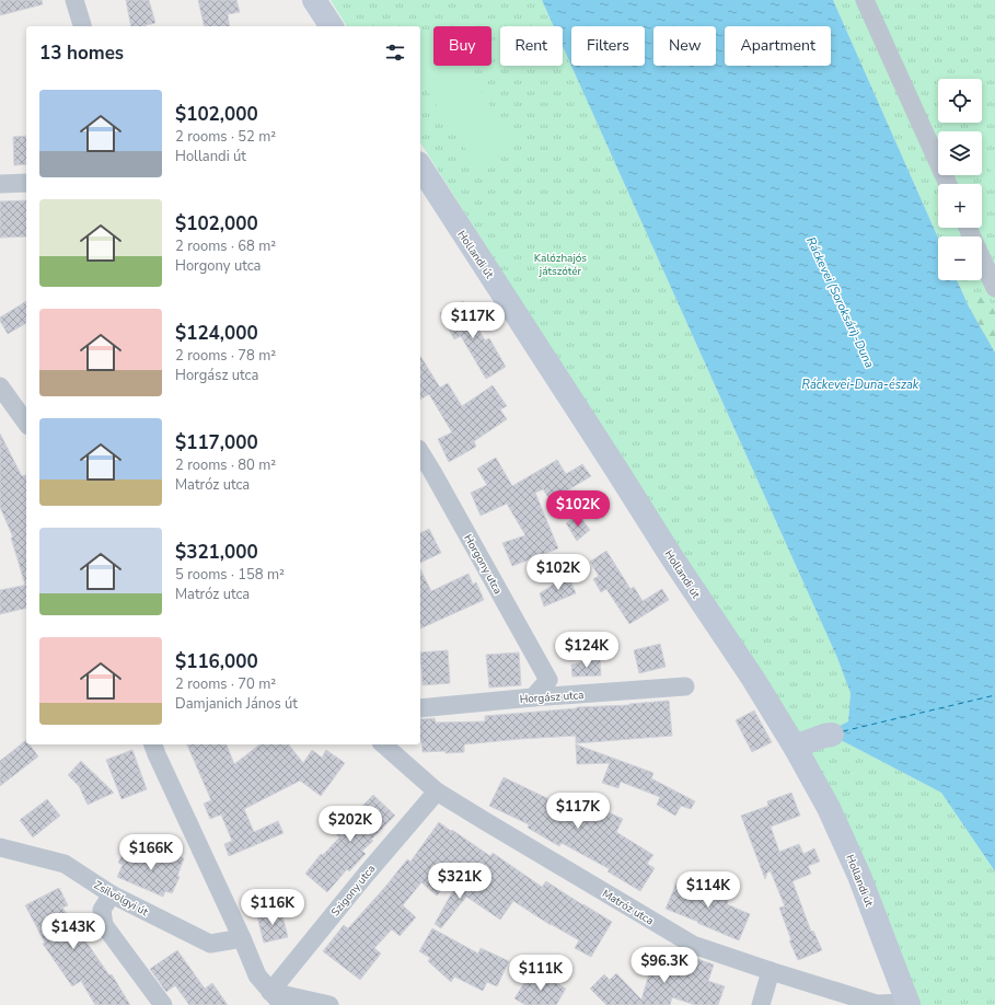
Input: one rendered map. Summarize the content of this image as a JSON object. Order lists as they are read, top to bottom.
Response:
{
  "streets": {
    "street": [
      "Hollandi út",
      "Horgony utca",
      "Horgász utca",
      "Szigony utca",
      "Zsilvölgyi út",
      "Matróz utca"
    ]
  },
  "crossings": [
    ["Hollandi út", "Matróz utca"],
    ["Horgony utca", "Horgász utca"],
    ["Szigony utca", "Matróz utca"]
  ],
  "water": ["Ráckevei (Soroksári)-Duna", "Ráckevei-Duna-észak"],
  "parks": ["Kalózhajós játszótér"],
  "page": {
    "chip": [
      "Buy",
      "Rent",
      "Filters",
      "New",
      "Apartment"
    ],
    "heading": "13 homes",
    "map_buttons": ["+", "−"],
    "list": [
      {
        "name": "$102,000",
        "note": "2 rooms · 52 m² · Hollandi út"
      },
      {
        "name": "$102,000",
        "note": "2 rooms · 68 m² · Horgony utca"
      },
      {
        "name": "$124,000",
        "note": "2 rooms · 78 m² · Horgász utca"
      },
      {
        "name": "$117,000",
        "note": "2 rooms · 80 m² · Matróz utca"
      },
      {
        "name": "$321,000",
        "note": "5 rooms · 158 m² · Matróz utca"
      },
      {
        "name": "$116,000",
        "note": "2 rooms · 70 m² · Damjanich János út"
      }
    ],
    "price": [
      "$117K",
      "$102K",
      "$102K",
      "$124K",
      "$117K",
      "$202K",
      "$166K",
      "$321K",
      "$114K",
      "$116K",
      "$143K",
      "$96.3K",
      "$111K"
    ]
  }
}
